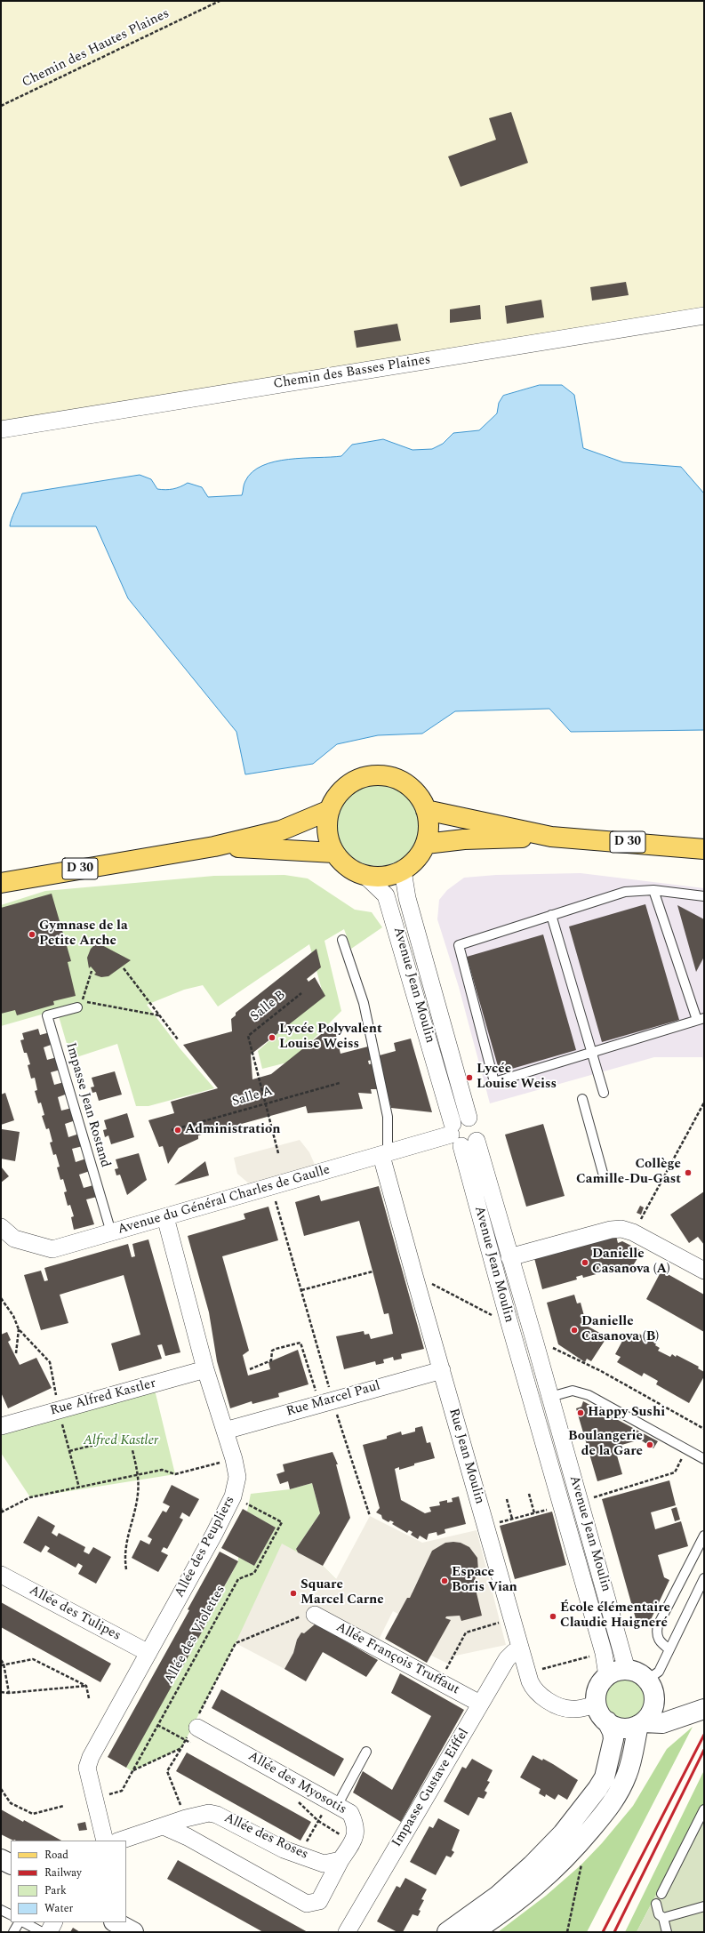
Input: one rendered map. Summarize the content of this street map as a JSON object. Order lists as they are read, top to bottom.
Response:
{
  "streets": {
    "main road": ["D 30"],
    "street": [
      "Chemin des Basses Plaines",
      "Avenue Jean Moulin",
      "Avenue du Général Charles de Gaulle",
      "Rue Alfred Kastler",
      "Rue Marcel Paul",
      "Rue Jean Moulin",
      "Allée des Peupliers",
      "Allée des Tulipes",
      "Allée François Truffaut",
      "Allée des Myosotis",
      "Impasse Gustave Eiffel",
      "Allée des Roses"
    ],
    "lane": ["Impasse Jean Rostand"],
    "path": [
      "Chemin des Hautes Plaines",
      "Salle B",
      "Salle A",
      "Allée des Violettes"
    ]
  },
  "crossings": [
    ["D 30", "Avenue Jean Moulin"],
    ["Avenue Jean Moulin", "Avenue du Général Charles de Gaulle"],
    ["Avenue Jean Moulin", "Rue Jean Moulin"],
    ["Salle B", "Salle A"],
    ["Impasse Jean Rostand", "Avenue du Général Charles de Gaulle"],
    ["Avenue du Général Charles de Gaulle", "Rue Jean Moulin"],
    ["Avenue du Général Charles de Gaulle", "Allée des Peupliers"],
    ["Rue Alfred Kastler", "Allée des Peupliers"],
    ["Rue Marcel Paul", "Rue Jean Moulin"],
    ["Rue Marcel Paul", "Allée des Peupliers"],
    ["Rue Jean Moulin", "Impasse Gustave Eiffel"],
    ["Allée des Peupliers", "Allée des Tulipes"],
    ["Allée des Peupliers", "Allée des Violettes"],
    ["Allée François Truffaut", "Impasse Gustave Eiffel"],
    ["Allée des Myosotis", "Allée des Roses"]
  ],
  "parks": ["Alfred Kastler"],
  "places": [
    "Gymnase de la Petite Arche",
    "Lycée Polyvalent Louise Weiss",
    "Lycée Louise Weiss",
    "Administration",
    "Collège Camille-Du-Gast",
    "Danielle Casanova (A)",
    "Danielle Casanova (B)",
    "Happy Sushi",
    "Boulangerie de la Gare",
    "Espace Boris Vian",
    "Square Marcel Carne",
    "École élémentaire Claudie Haigneré"
  ],
  "legend": [
    "Road",
    "Railway",
    "Park",
    "Water"
  ]
}
